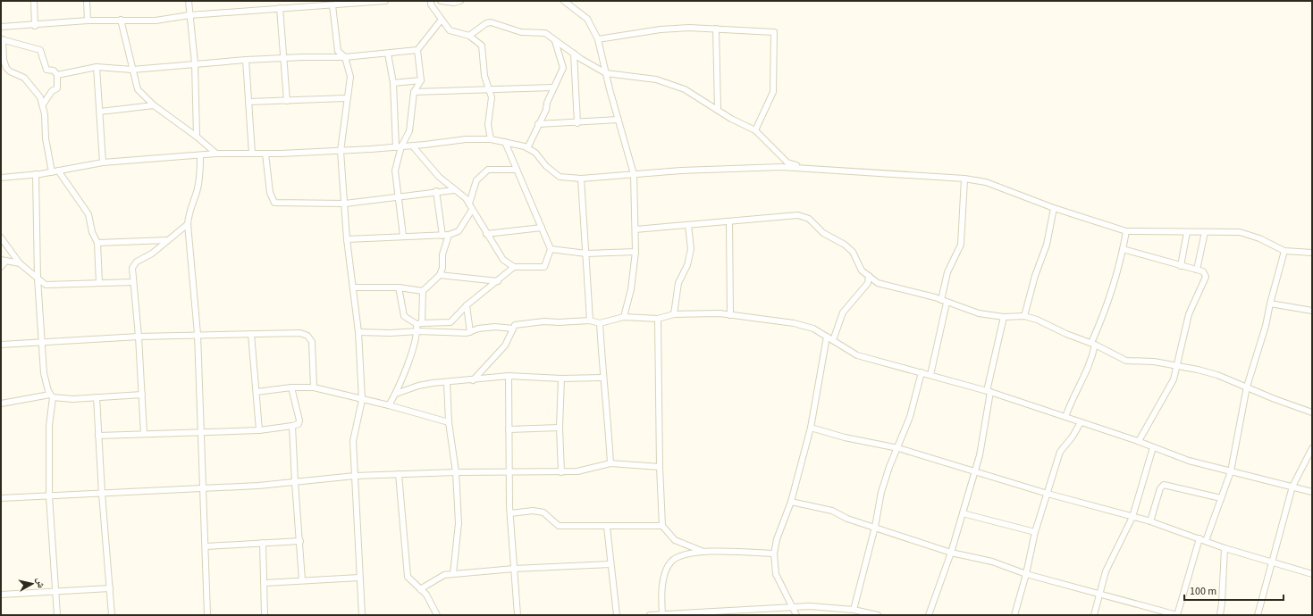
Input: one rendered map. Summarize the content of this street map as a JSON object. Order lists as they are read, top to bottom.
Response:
{
  "scale_bar": "100 m",
  "north": "right"
}
